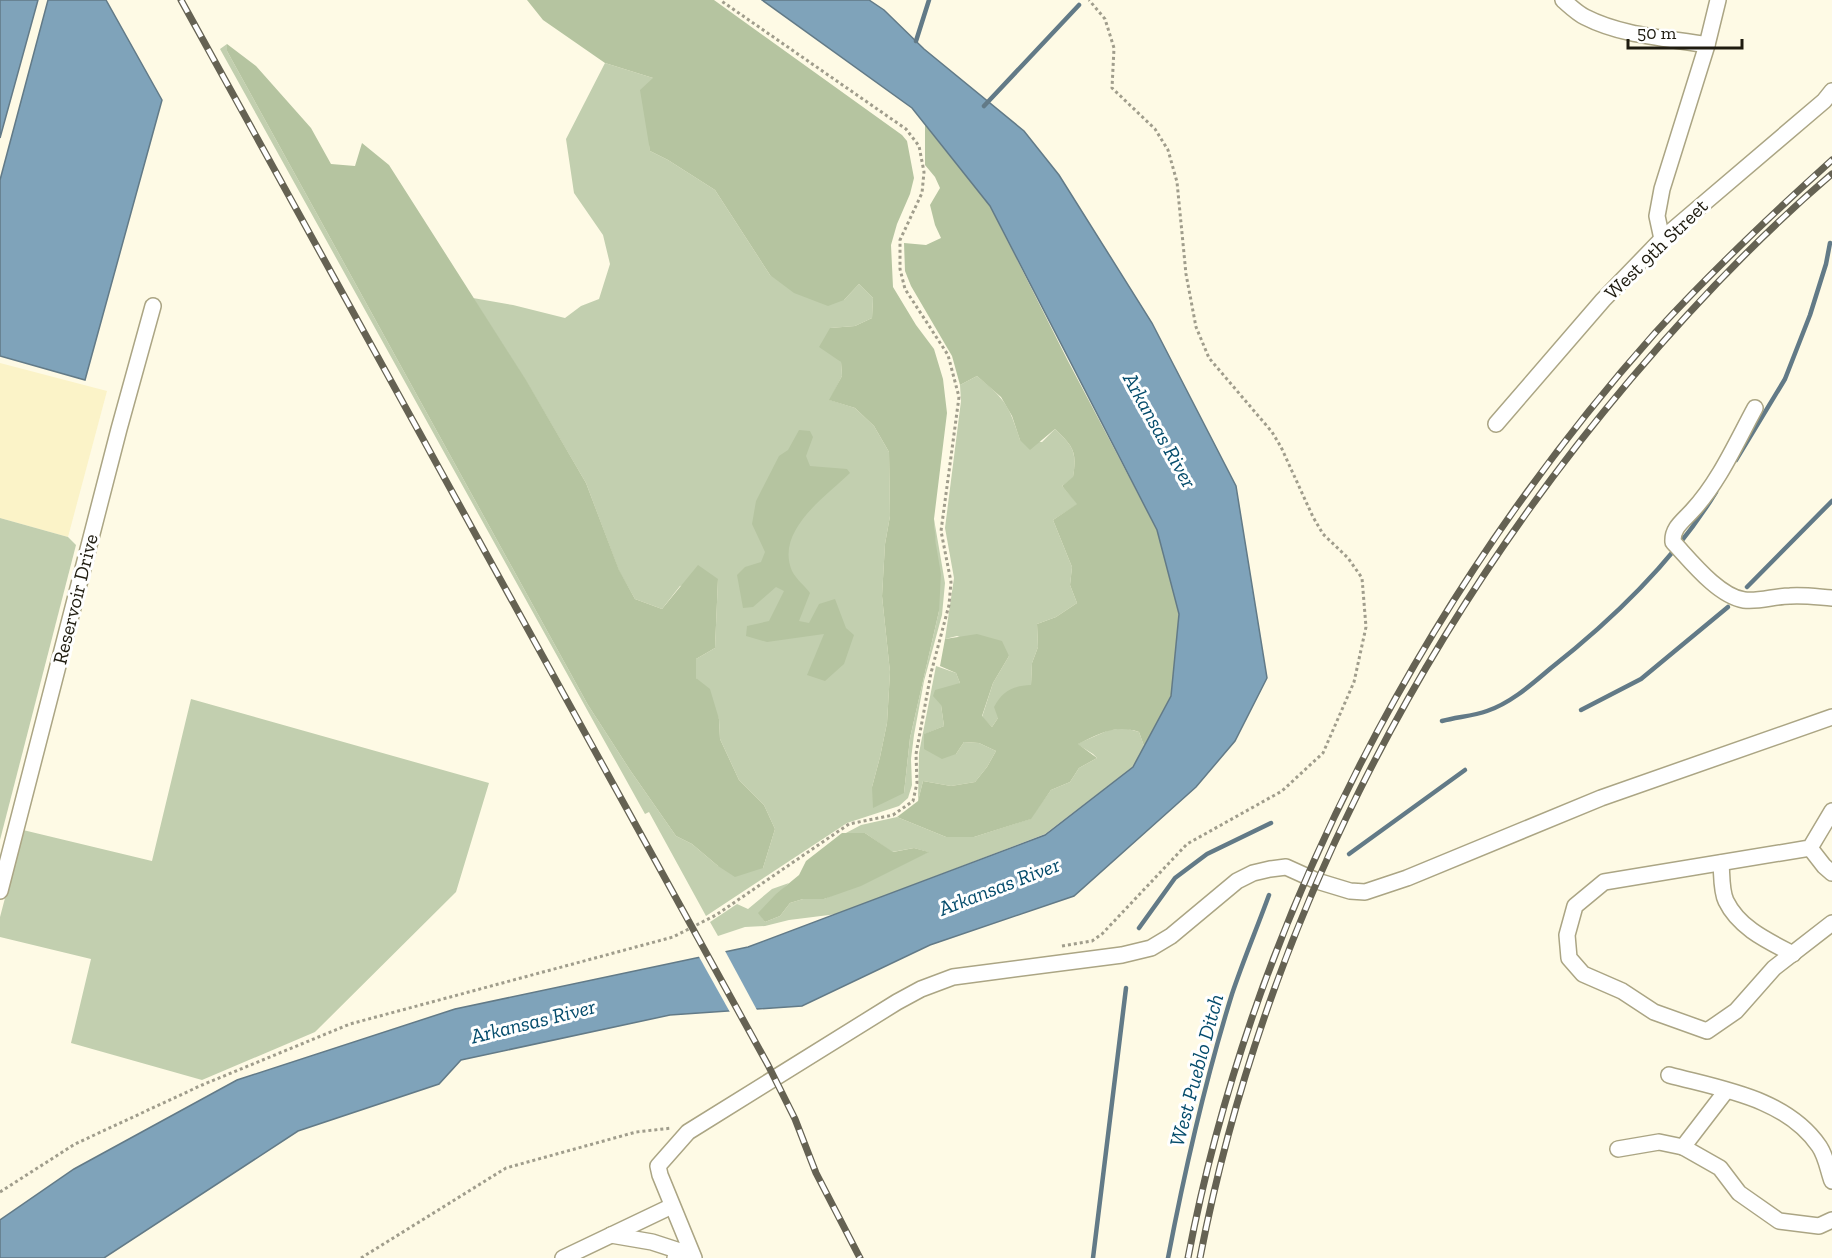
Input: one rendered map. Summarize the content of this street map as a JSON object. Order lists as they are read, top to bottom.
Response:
{
  "streets": {
    "street": ["West 9th Street", "Reservoir Drive"]
  },
  "water": ["Arkansas River", "West Pueblo Ditch"],
  "scale_bar": "50 m"
}
